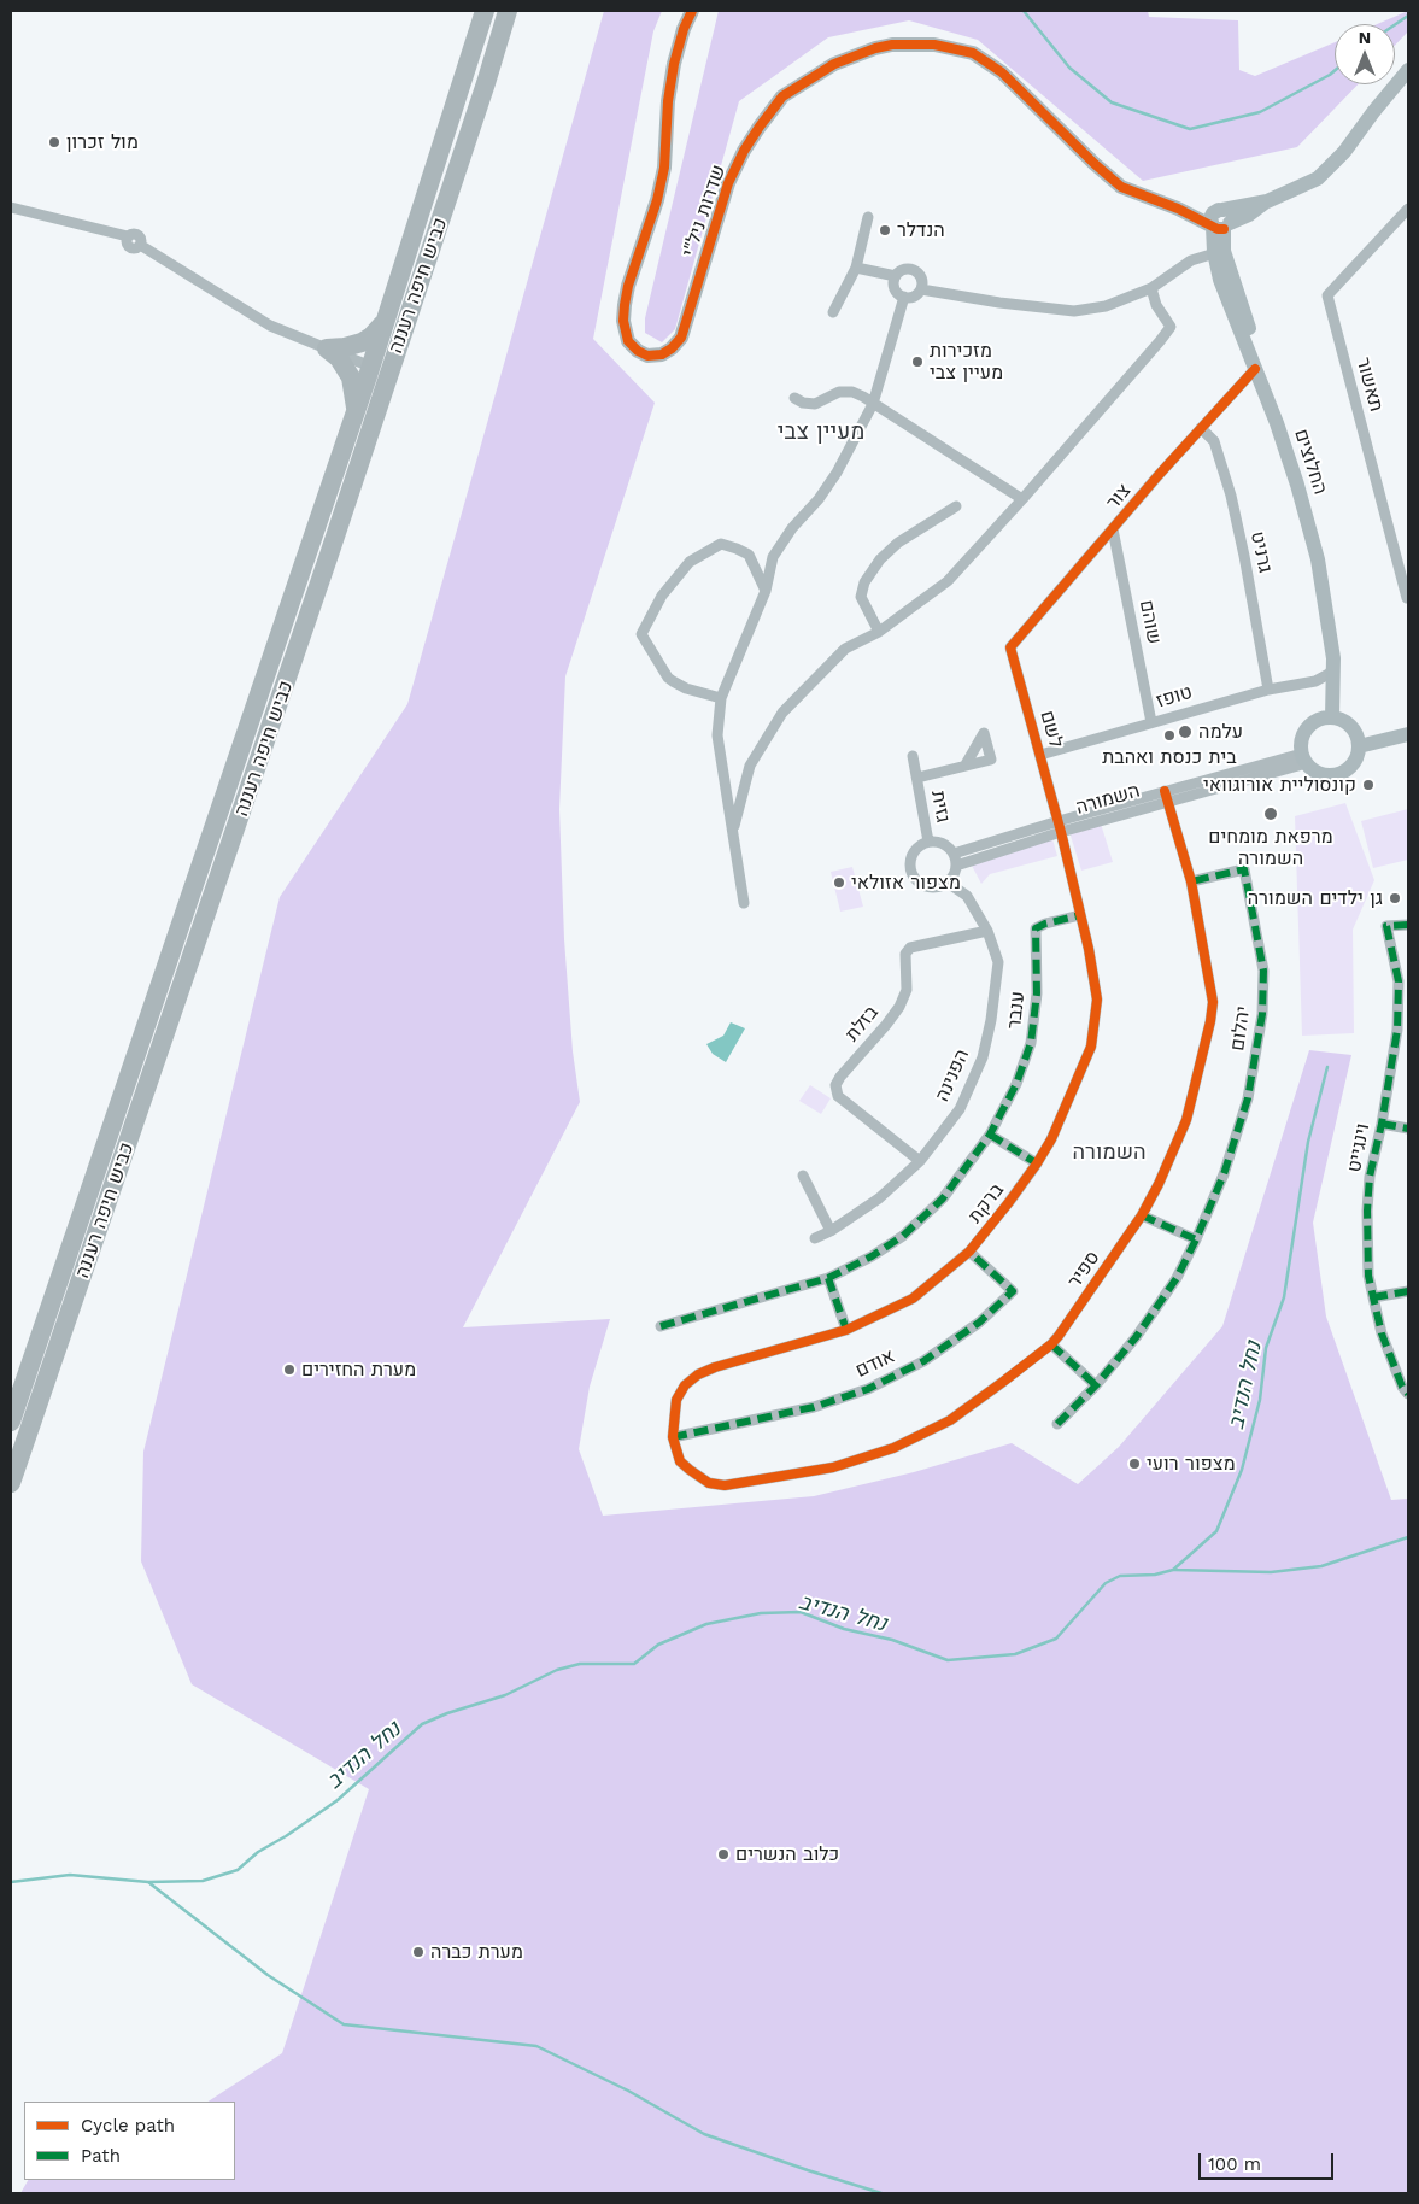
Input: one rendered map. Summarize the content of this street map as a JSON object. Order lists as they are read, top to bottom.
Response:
{
  "streets": {
    "highway": ["כביש חיפה רעננה"],
    "street": [
      "שדרות ניל\"י",
      "תאשור",
      "החלוצים",
      "צור",
      "גרניט",
      "שוהם",
      "טופז",
      "לשם",
      "השמורה",
      "גזית",
      "ענבר",
      "בזלת",
      "יהלום",
      "הפנינה",
      "וינגייט",
      "ברקת",
      "ספיר",
      "אודם"
    ]
  },
  "crossings": [
    ["שדרות ניל\"י", "החלוצים"],
    ["החלוצים", "צור"],
    ["החלוצים", "טופז"],
    ["החלוצים", "השמורה"],
    ["צור", "גרניט"],
    ["צור", "שוהם"],
    ["צור", "לשם"],
    ["גרניט", "טופז"],
    ["שוהם", "טופז"],
    ["טופז", "לשם"],
    ["לשם", "השמורה"],
    ["לשם", "ברקת"],
    ["השמורה", "גזית"],
    ["השמורה", "הפנינה"],
    ["השמורה", "ברקת"],
    ["השמורה", "ספיר"],
    ["גזית", "הפנינה"],
    ["ענבר", "ברקת"],
    ["בזלת", "הפנינה"],
    ["יהלום", "ספיר"],
    ["ברקת", "ספיר"],
    ["ברקת", "אודם"],
    ["ספיר", "אודם"]
  ],
  "districts": ["מעיין צבי", "השמורה"],
  "water": ["נחל הנדיב"],
  "places": [
    "מול זכרון",
    "הנדלר",
    "מזכירות מעיין צבי",
    "עלמה",
    "בית כנסת ואהבת",
    "קונסוליית אורוגוואי",
    "מרפאת מומחים השמורה",
    "מצפור אזולאי",
    "גן ילדים השמורה",
    "מערת החזירים",
    "מצפור רועי",
    "כלוב הנשרים",
    "מערת כברה"
  ],
  "legend": ["Cycle path", "Path"],
  "scale_bar": "100 m",
  "north": "top"
}
